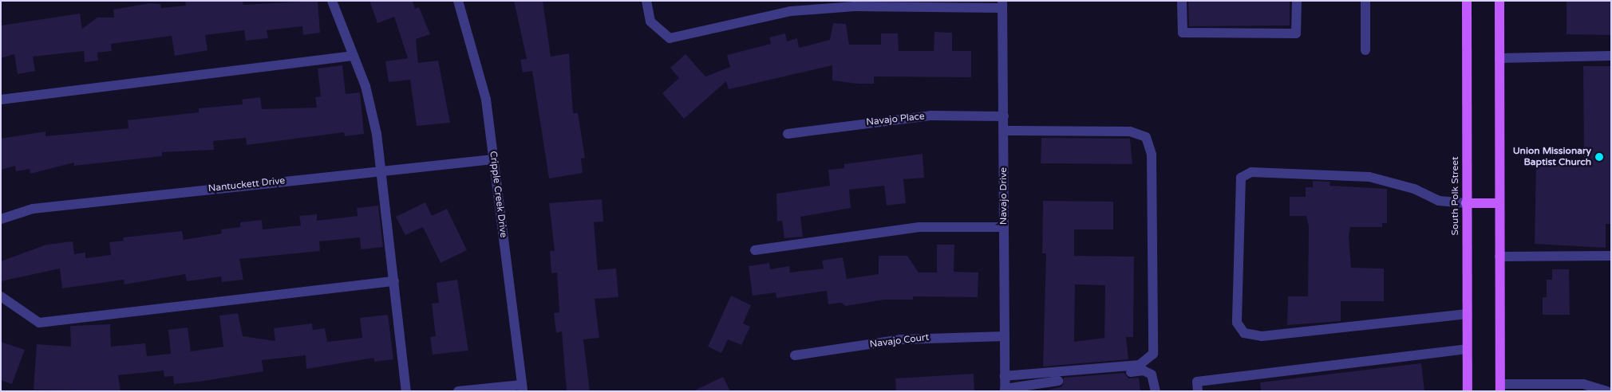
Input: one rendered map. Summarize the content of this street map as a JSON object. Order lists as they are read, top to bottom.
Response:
{
  "streets": {
    "main road": ["South Polk Street"],
    "street": [
      "Navajo Place",
      "Nantuckett Drive",
      "Cripple Creek Drive",
      "Navajo Drive",
      "Navajo Court"
    ]
  },
  "crossings": [
    ["Navajo Place", "Navajo Drive"],
    ["Nantuckett Drive", "Cripple Creek Drive"],
    ["Navajo Drive", "Navajo Court"]
  ],
  "places": ["Union Missionary Baptist Church"]
}
